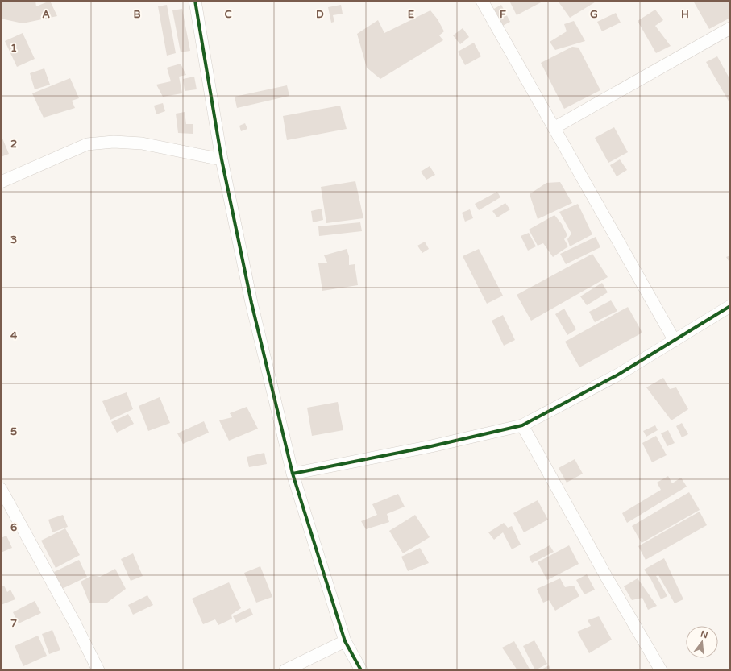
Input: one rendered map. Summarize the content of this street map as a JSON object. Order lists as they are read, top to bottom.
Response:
{
  "north": "top",
  "grid": {
    "columns": [
      "A",
      "B",
      "C",
      "D",
      "E",
      "F",
      "G",
      "H"
    ],
    "rows": [
      "1",
      "2",
      "3",
      "4",
      "5",
      "6",
      "7"
    ]
  }
}
